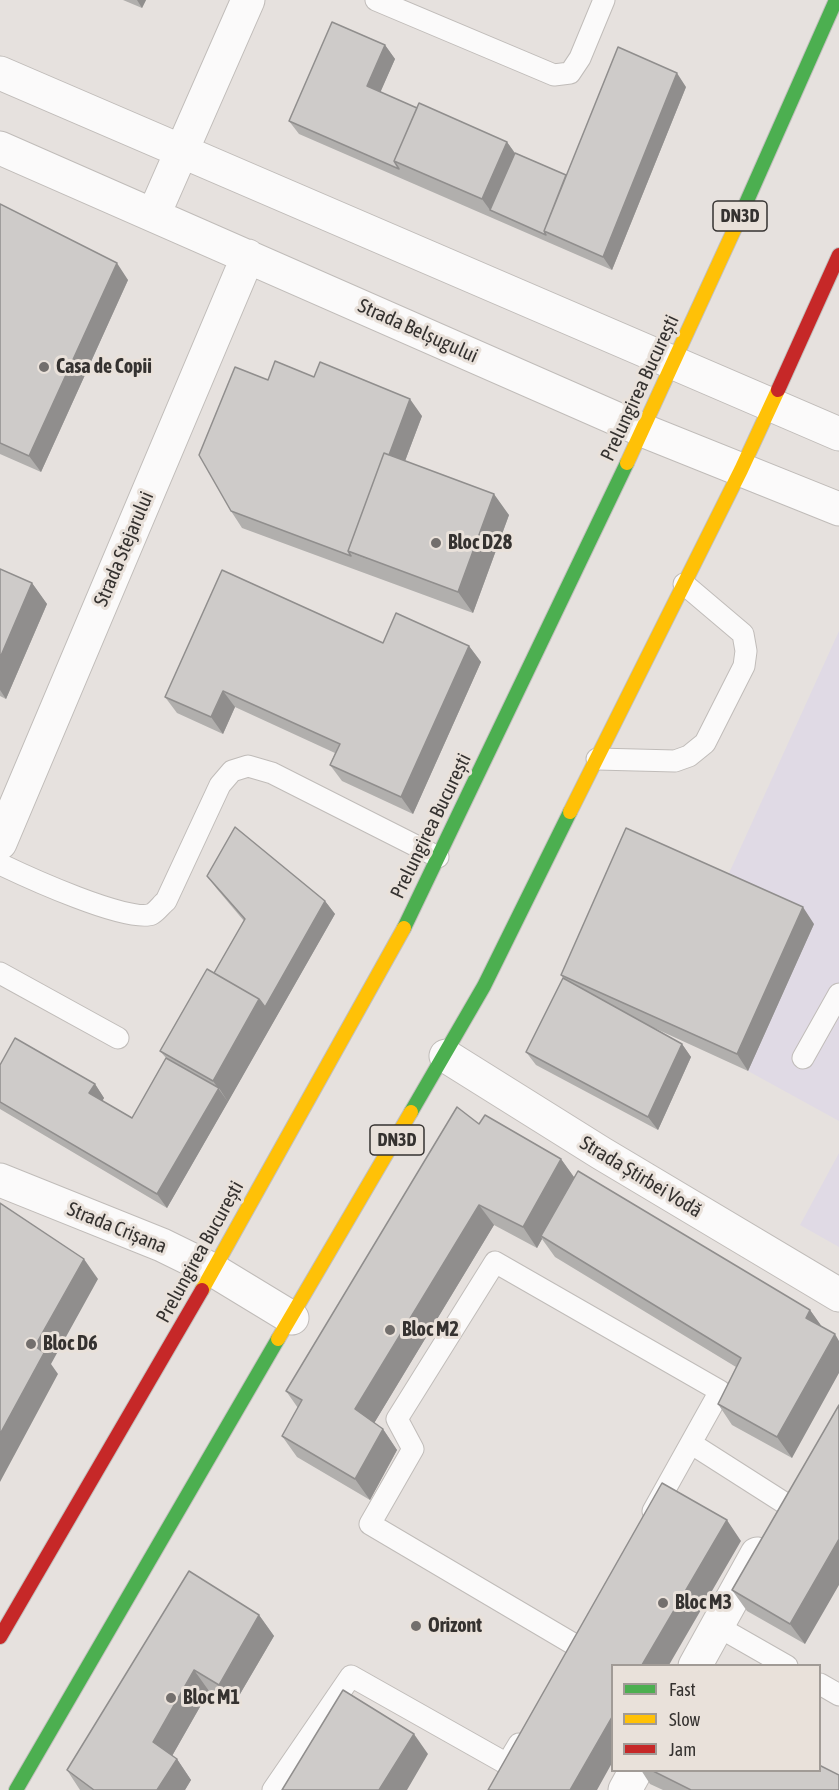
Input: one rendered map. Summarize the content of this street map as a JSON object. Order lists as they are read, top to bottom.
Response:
{
  "streets": {
    "main road": ["DN3D", "Prelungirea București"],
    "street": [
      "Strada Belșugului",
      "Strada Stejarului",
      "Strada Știrbei Vodă",
      "Strada Crișana"
    ]
  },
  "crossings": [
    ["DN3D", "Strada Belșugului"],
    ["DN3D", "Strada Știrbei Vodă"],
    ["DN3D", "Strada Crișana"],
    ["Strada Belșugului", "Prelungirea București"],
    ["Strada Belșugului", "Strada Stejarului"],
    ["Prelungirea București", "Strada Crișana"]
  ],
  "places": [
    "Casa de Copii",
    "Bloc D28",
    "Bloc M2",
    "Bloc D6",
    "Bloc M3",
    "Orizont",
    "Bloc M1"
  ],
  "legend": ["Fast", "Slow", "Jam"]
}
